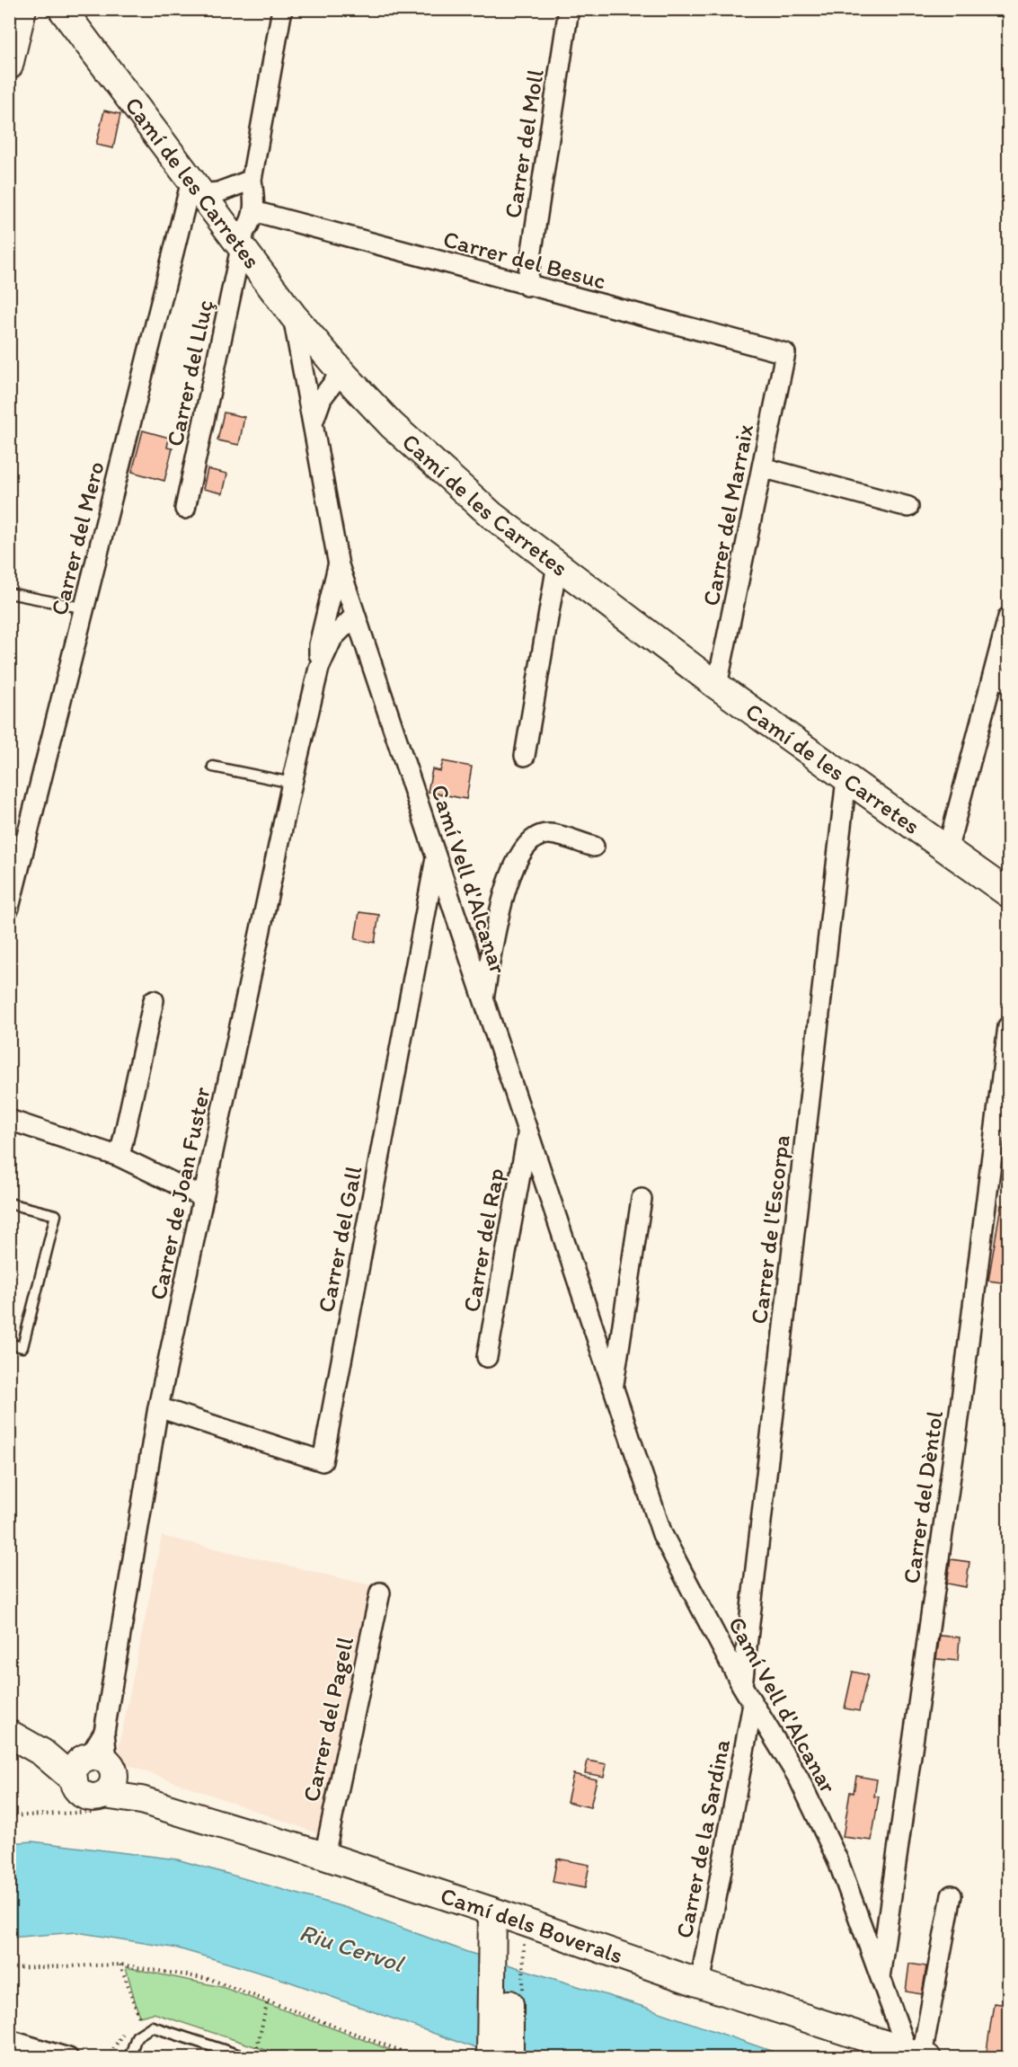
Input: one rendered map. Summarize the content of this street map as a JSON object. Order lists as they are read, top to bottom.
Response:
{
  "streets": {
    "street": [
      "Carrer del Moll",
      "Camí de les Carretes",
      "Carrer del Besuc",
      "Carrer del Lluç",
      "Carrer del Marraix",
      "Carrer del Mero",
      "Camí Vell d'Alcanar",
      "Carrer de Joan Fuster",
      "Carrer de l'Escorpa",
      "Carrer del Gall",
      "Carrer del Rap",
      "Carrer del Dèntol",
      "Carrer del Pagell",
      "Carrer de la Sardina",
      "Camí dels Boverals"
    ]
  },
  "crossings": [
    ["Carrer del Moll", "Carrer del Besuc"],
    ["Camí de les Carretes", "Carrer del Lluç"],
    ["Camí de les Carretes", "Carrer del Marraix"],
    ["Camí de les Carretes", "Carrer del Mero"],
    ["Camí de les Carretes", "Camí Vell d'Alcanar"],
    ["Camí de les Carretes", "Carrer de l'Escorpa"],
    ["Carrer del Besuc", "Carrer del Lluç"],
    ["Carrer del Besuc", "Carrer del Marraix"],
    ["Camí Vell d'Alcanar", "Carrer de Joan Fuster"],
    ["Camí Vell d'Alcanar", "Carrer de l'Escorpa"],
    ["Camí Vell d'Alcanar", "Carrer del Gall"],
    ["Camí Vell d'Alcanar", "Carrer del Rap"],
    ["Camí Vell d'Alcanar", "Carrer del Dèntol"],
    ["Camí Vell d'Alcanar", "Carrer de la Sardina"],
    ["Camí Vell d'Alcanar", "Camí dels Boverals"],
    ["Carrer de Joan Fuster", "Carrer del Gall"],
    ["Carrer de Joan Fuster", "Camí dels Boverals"],
    ["Carrer del Pagell", "Camí dels Boverals"],
    ["Carrer de la Sardina", "Camí dels Boverals"]
  ],
  "water": ["Riu Cervol"]
}
